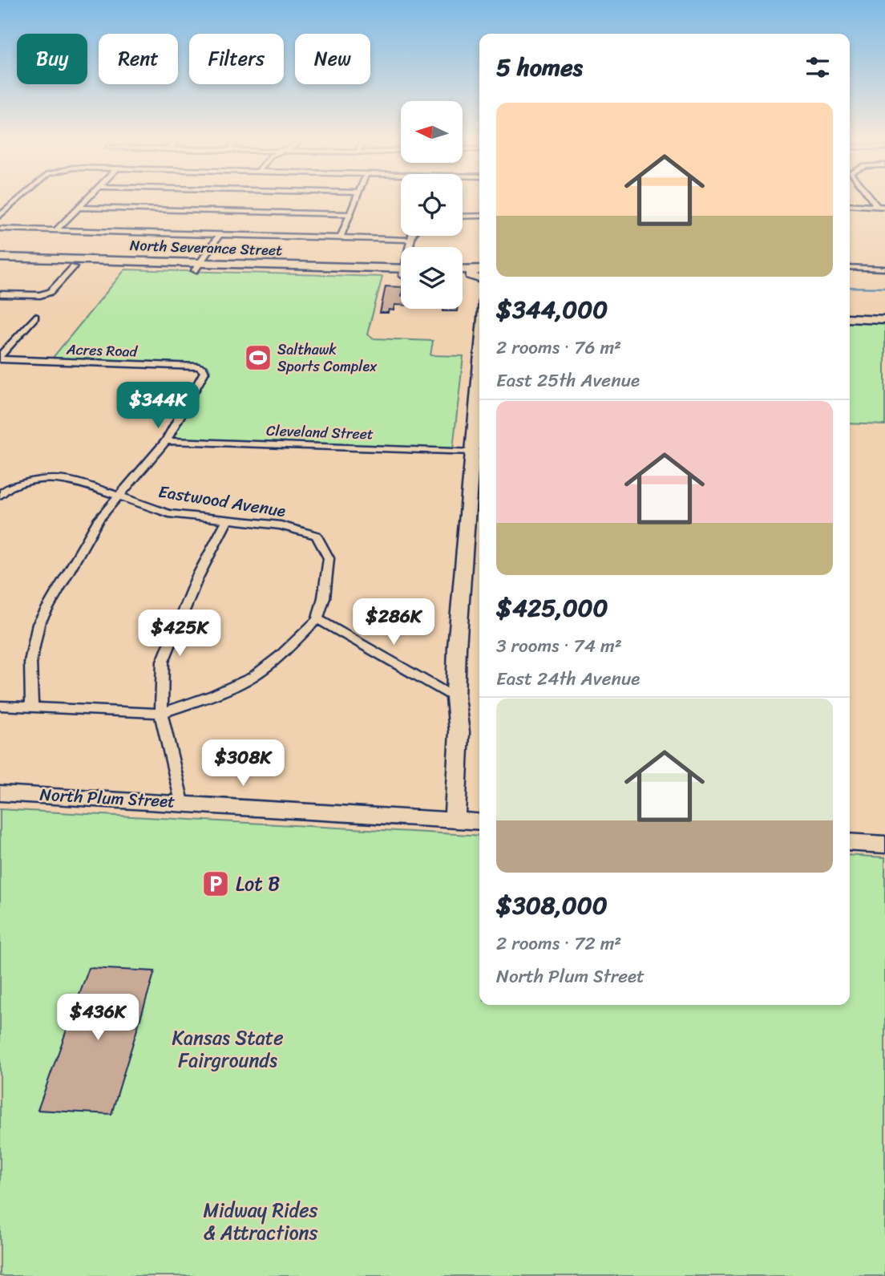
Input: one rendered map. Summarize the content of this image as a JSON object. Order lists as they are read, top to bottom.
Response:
{
  "streets": {
    "street": [
      "North Severance Street",
      "Acres Road",
      "Cleveland Street",
      "Eastwood Avenue",
      "North Plum Street"
    ]
  },
  "crossings": [
    ["Acres Road", "Cleveland Street"]
  ],
  "parks": ["Kansas State Fairgrounds", "Midway Rides & Attractions"],
  "places": {
    "sports": ["Salthawk Sports Complex"],
    "parking": ["Lot B"]
  },
  "north": "left",
  "page": {
    "chip": [
      "Buy",
      "Rent",
      "Filters",
      "New"
    ],
    "heading": "5 homes",
    "list": [
      {
        "name": "$344,000",
        "note": "2 rooms · 76 m² · East 25th Avenue"
      },
      {
        "name": "$425,000",
        "note": "3 rooms · 74 m² · East 24th Avenue"
      },
      {
        "name": "$308,000",
        "note": "2 rooms · 72 m² · North Plum Street"
      }
    ],
    "price": [
      "$344K",
      "$286K",
      "$425K",
      "$308K",
      "$436K"
    ]
  }
}
